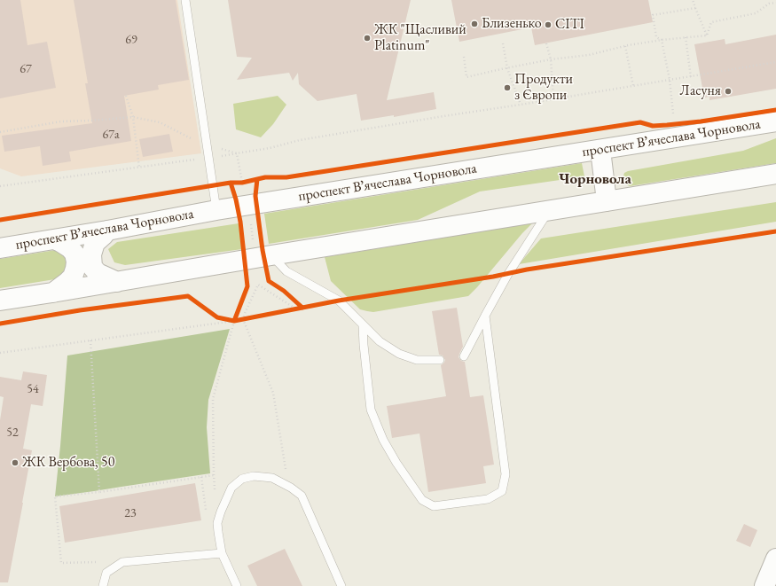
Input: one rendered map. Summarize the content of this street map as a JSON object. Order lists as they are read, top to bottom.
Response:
{
  "streets": {
    "main road": ["проспект Вʼячеслава Чорновола"]
  },
  "districts": ["Чорновола"],
  "places": [
    "Близенько",
    "CITI",
    "ЖК \"Щасливий Platinum\"",
    "Продукти з Європи",
    "Ласуня",
    "ЖК Вербова, 50"
  ],
  "house_numbers": [
    "69",
    "67",
    "67а",
    "54",
    "52",
    "23"
  ]
}
